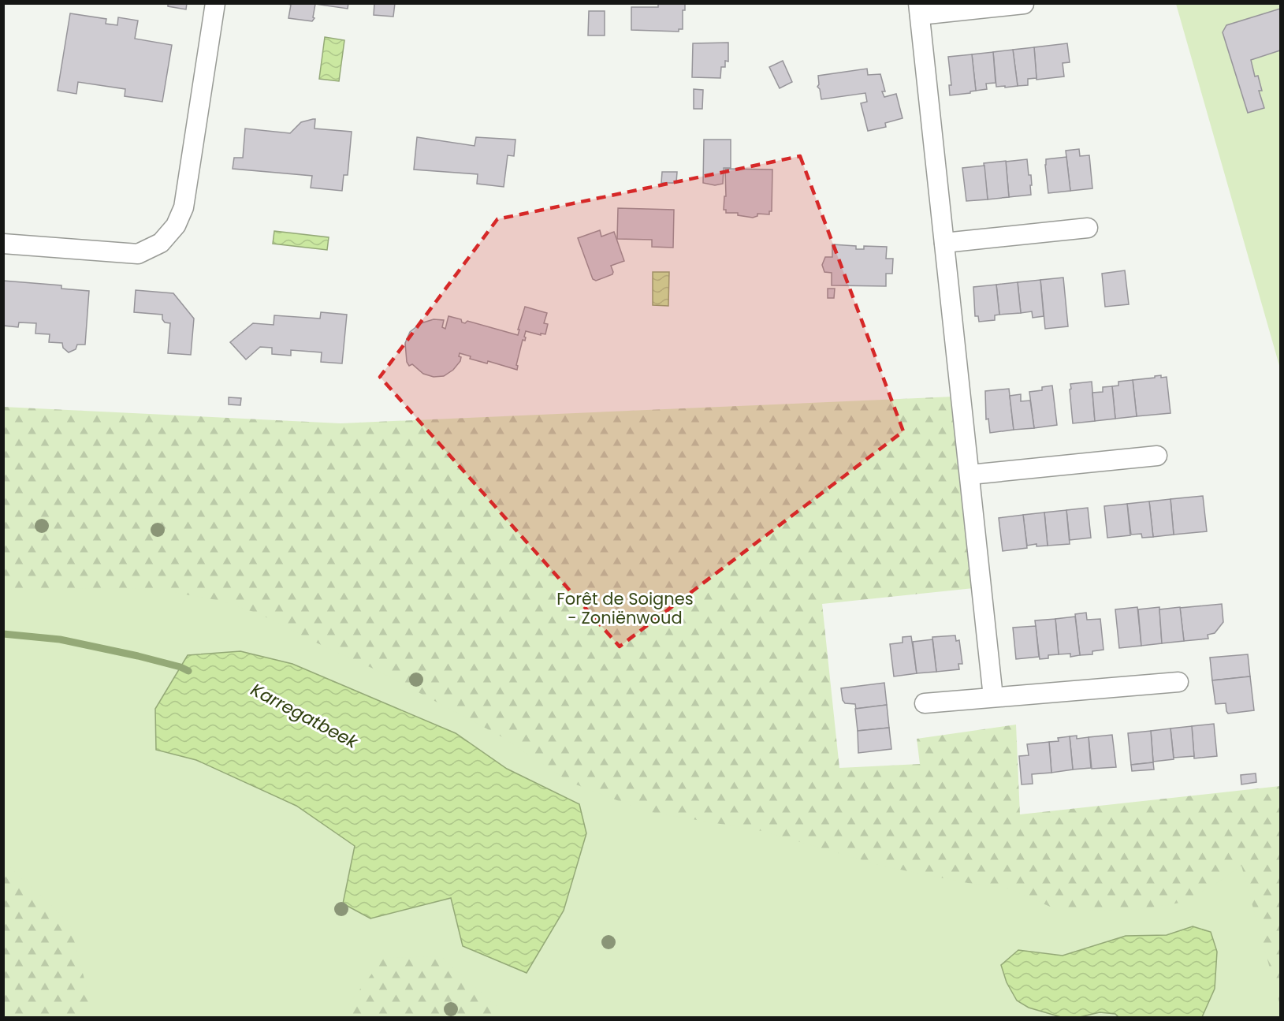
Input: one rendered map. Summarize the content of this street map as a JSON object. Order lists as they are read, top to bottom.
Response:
{
  "water": ["Karregatbeek"],
  "parks": ["Forêt de Soignes - Zoniënwoud"]
}
